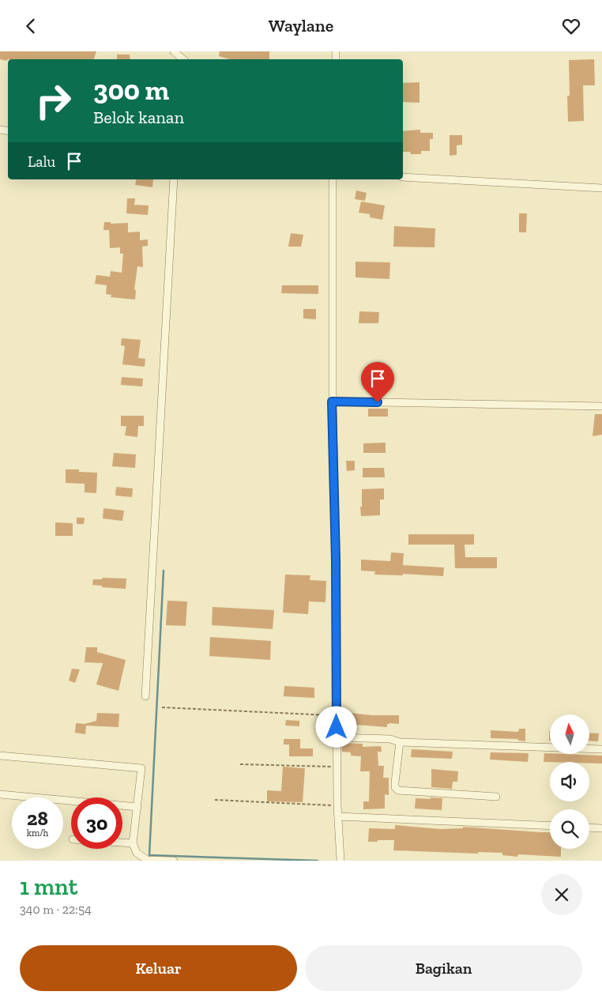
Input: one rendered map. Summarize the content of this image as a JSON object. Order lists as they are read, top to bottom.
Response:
{
  "north": "top",
  "page": {
    "header": "Waylane",
    "turn": ["300 m", "Belok kanan"],
    "then": "Lalu",
    "speed": "28 km/h",
    "limit": "30",
    "heading": ["1 mnt", "340 m · 22:54"],
    "buttons": ["Keluar", "Bagikan"]
  }
}
